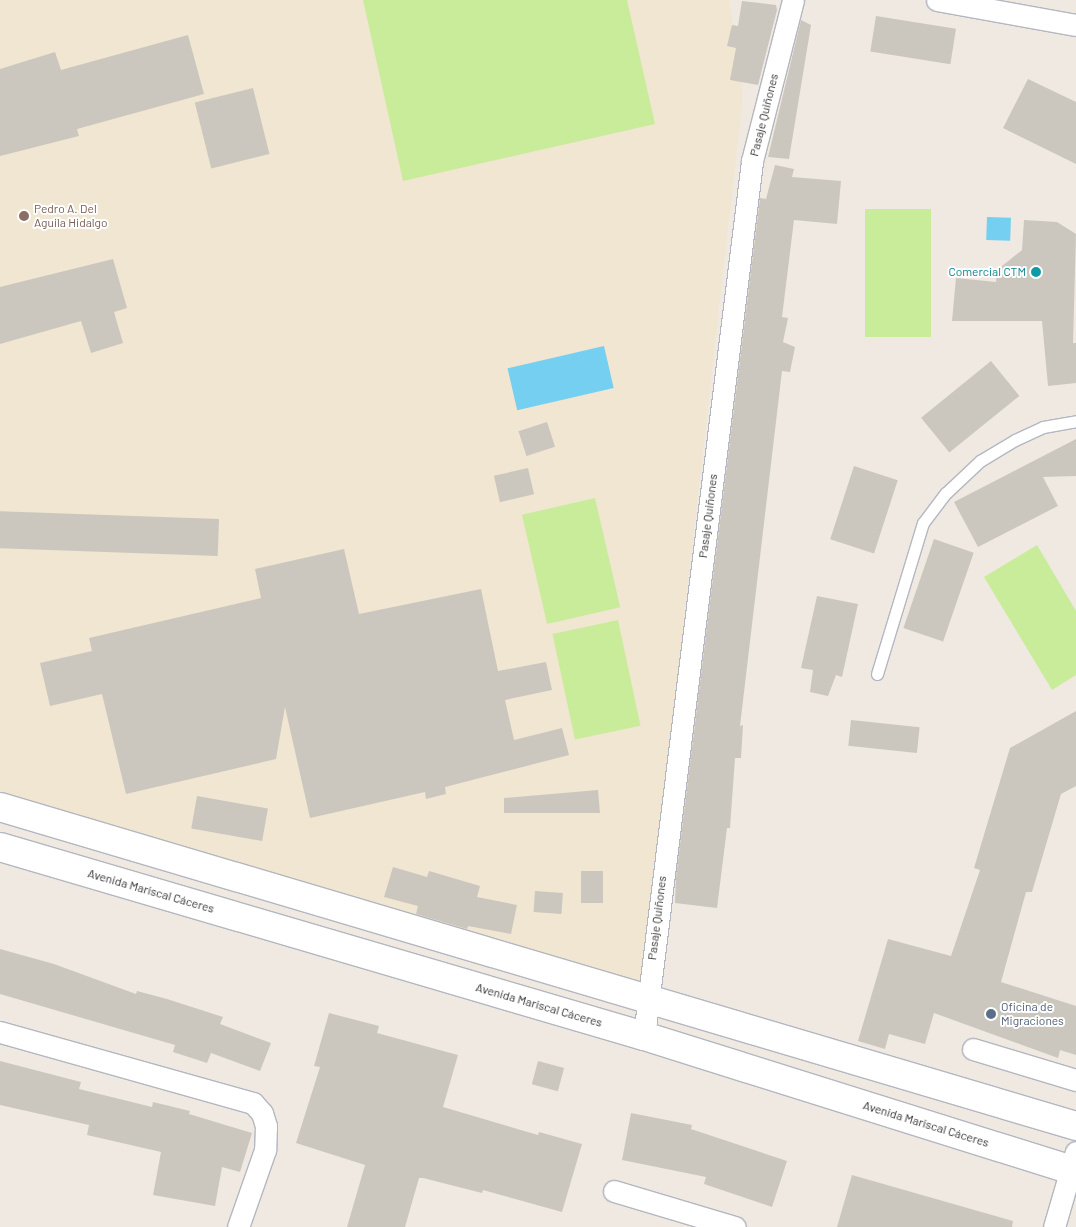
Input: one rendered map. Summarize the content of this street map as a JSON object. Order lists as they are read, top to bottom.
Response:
{
  "streets": {
    "main road": ["Avenida Mariscal Cáceres"],
    "street": ["Pasaje Quiñones"]
  },
  "crossings": [
    ["Pasaje Quiñones", "Avenida Mariscal Cáceres"]
  ],
  "places": ["Pedro A. Del Aguila Hidalgo", "Comercial CTM", "Oficina de Migraciones"]
}
